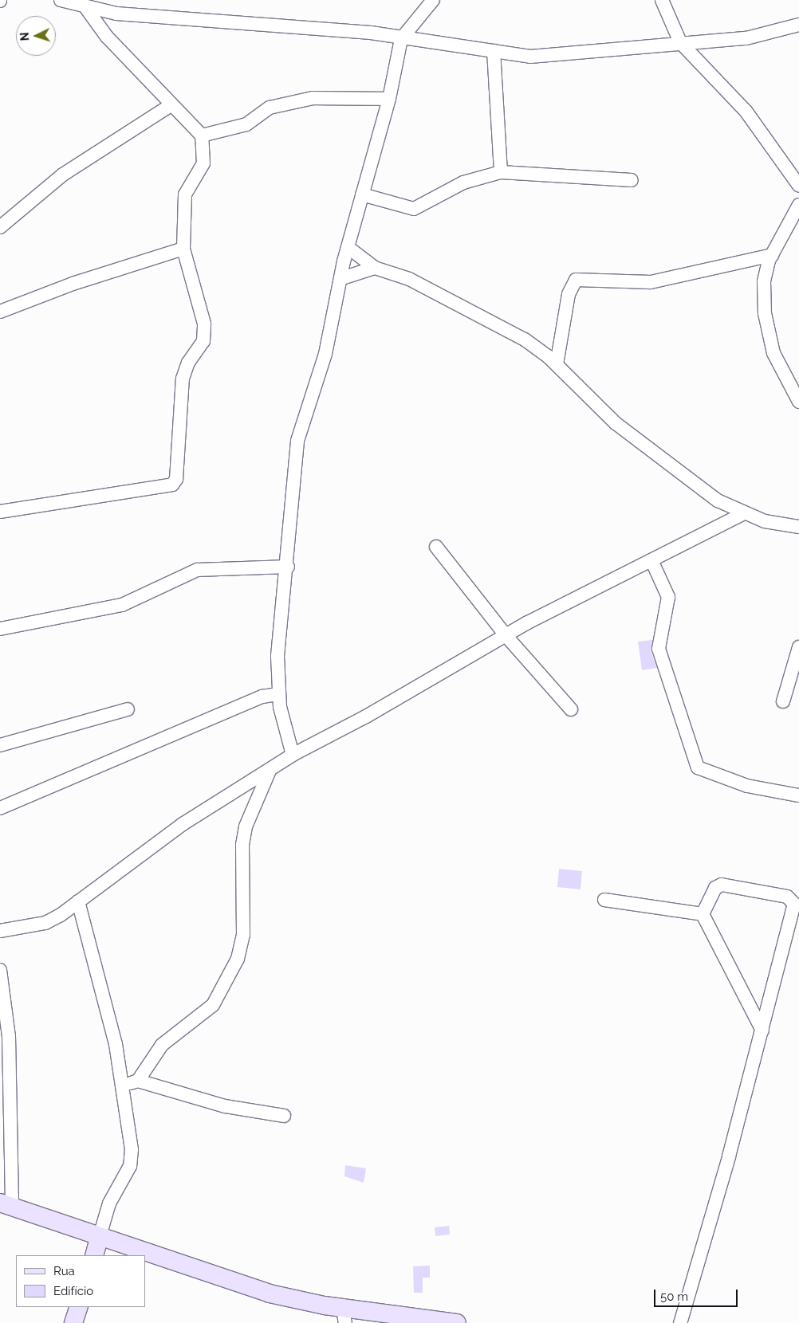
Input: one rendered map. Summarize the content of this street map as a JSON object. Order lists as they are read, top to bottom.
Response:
{
  "legend": ["Rua", "Edifício"],
  "scale_bar": "50 m",
  "north": "left"
}
